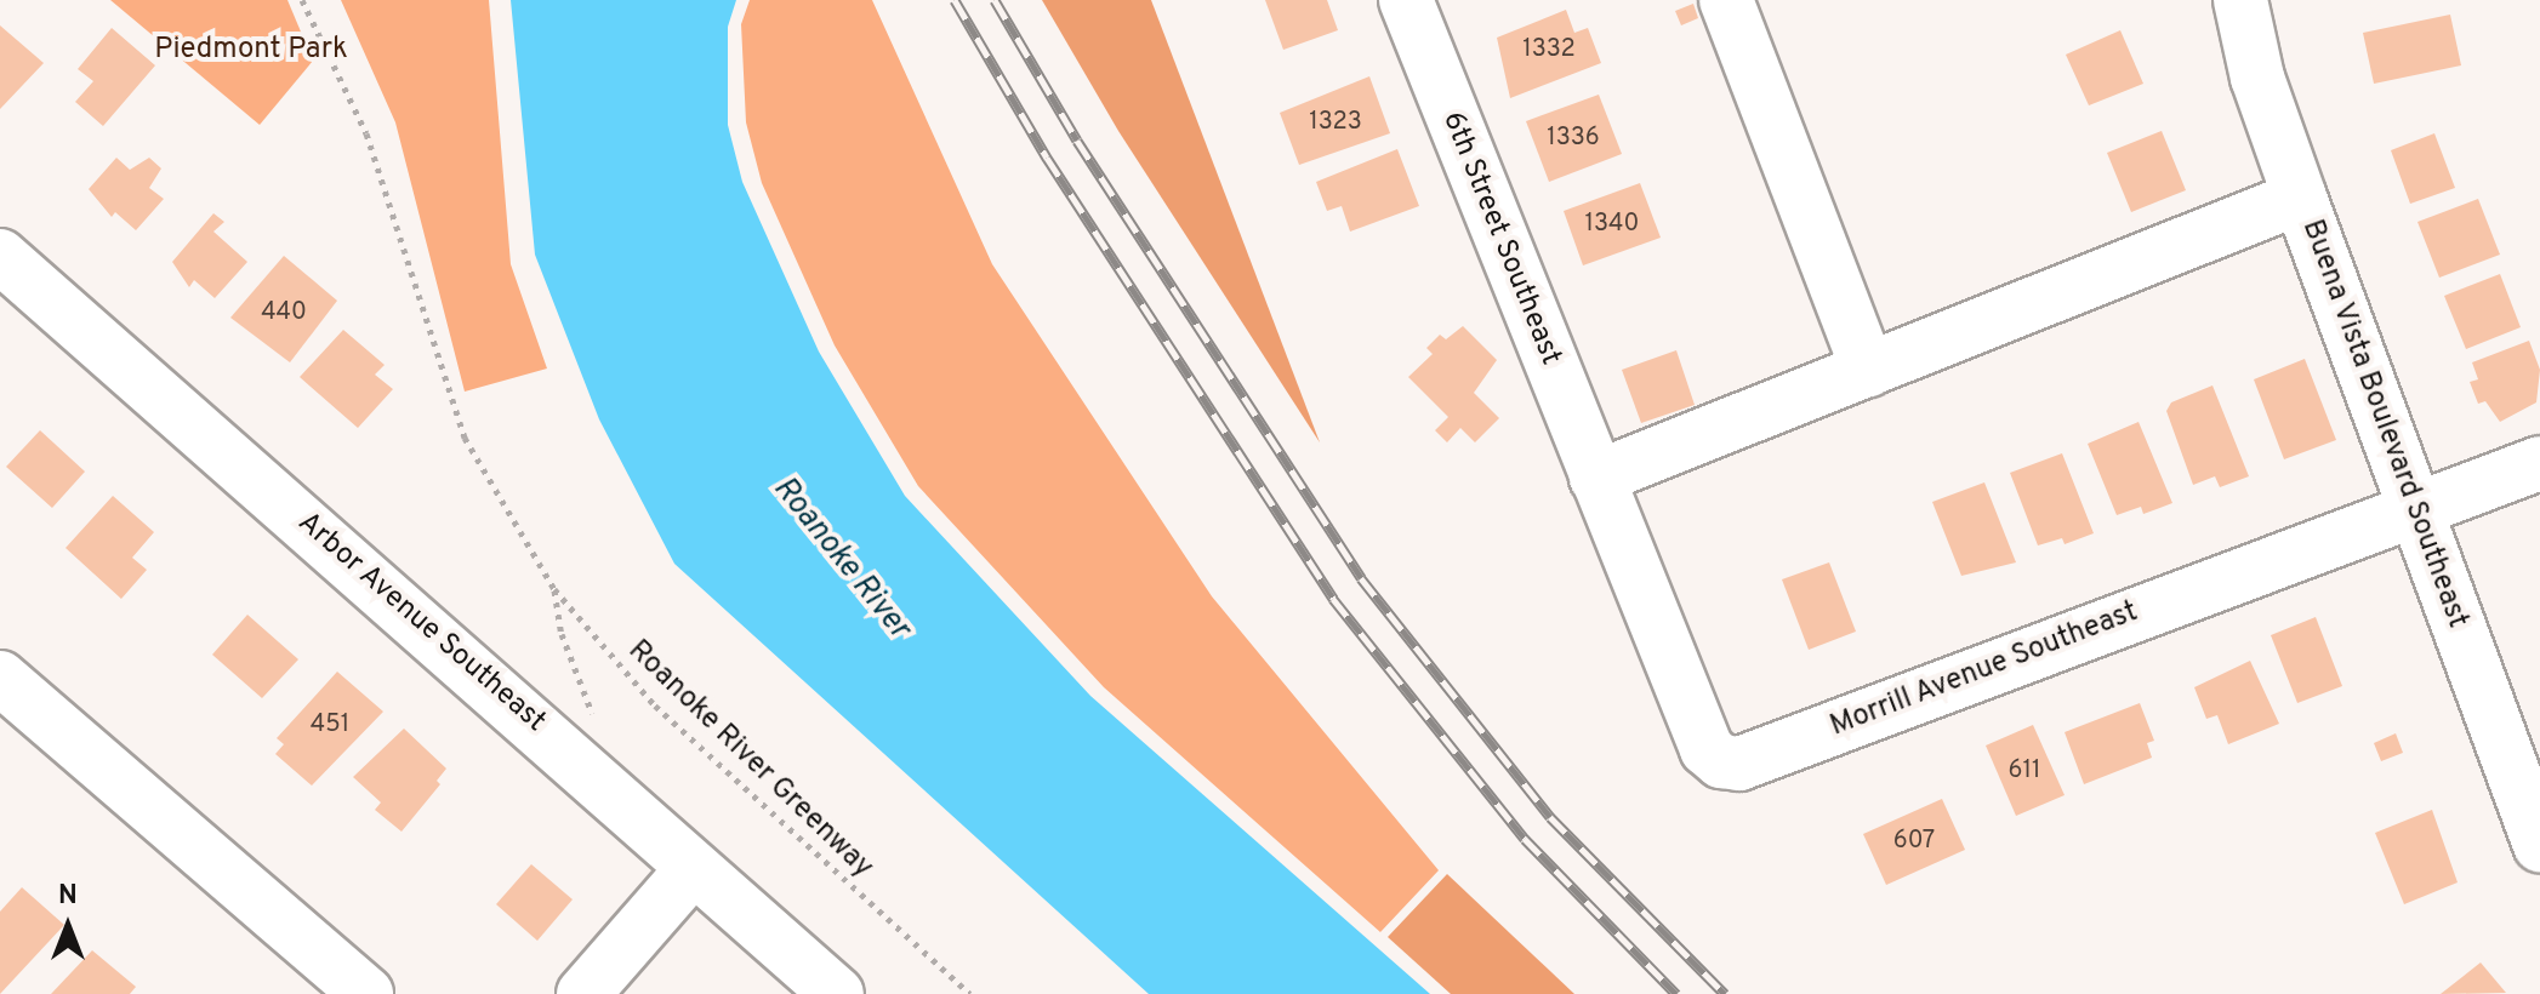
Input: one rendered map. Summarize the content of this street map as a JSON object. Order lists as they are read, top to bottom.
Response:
{
  "streets": {
    "street": [
      "6th Street Southeast",
      "Buena Vista Boulevard Southeast",
      "Arbor Avenue Southeast",
      "Morrill Avenue Southeast"
    ],
    "path": ["Roanoke River Greenway"]
  },
  "crossings": [
    ["6th Street Southeast", "Morrill Avenue Southeast"],
    ["Buena Vista Boulevard Southeast", "Morrill Avenue Southeast"]
  ],
  "water": ["Roanoke River"],
  "parks": ["Piedmont Park"],
  "house_numbers": [
    "1332",
    "1323",
    "1336",
    "1340",
    "440",
    "451",
    "611",
    "607"
  ],
  "north": "top"
}
